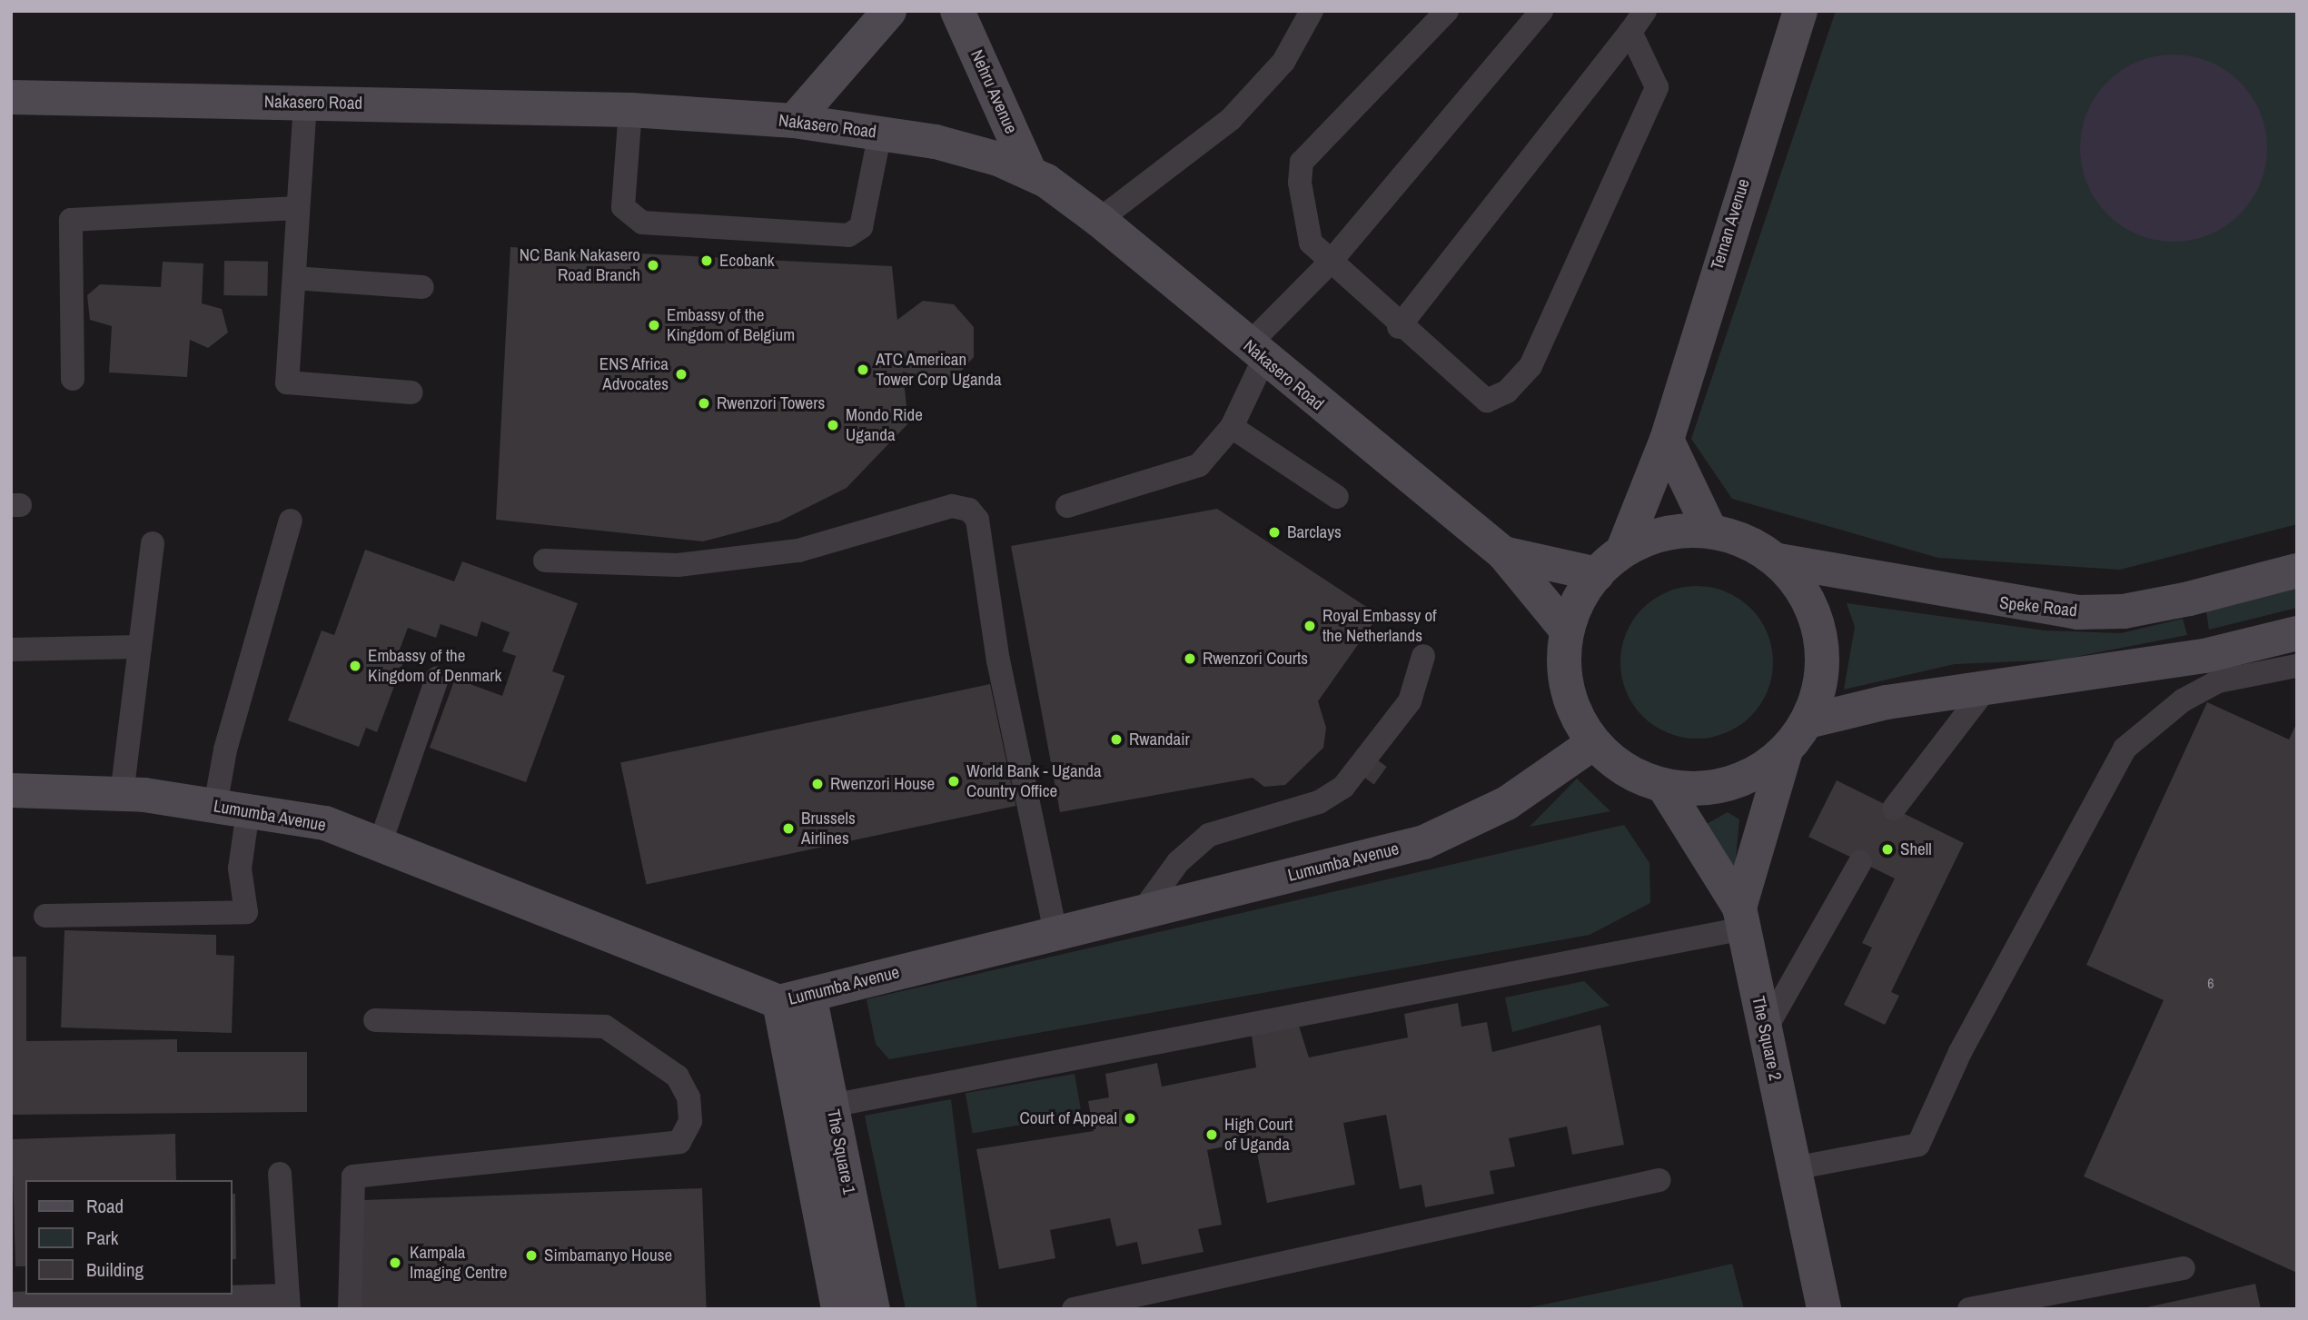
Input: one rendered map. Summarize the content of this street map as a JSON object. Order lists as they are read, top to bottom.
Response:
{
  "streets": {
    "main road": [
      "Nehru Avenue",
      "Nakasero Road",
      "Ternan Avenue",
      "Speke Road",
      "Lumumba Avenue",
      "The Square 2",
      "The Square 1"
    ]
  },
  "crossings": [
    ["Nehru Avenue", "Nakasero Road"],
    ["Lumumba Avenue", "The Square 1"]
  ],
  "places": [
    "Ecobank",
    "NC Bank Nakasero Road Branch",
    "Embassy of the Kingdom of Belgium",
    "ATC American Tower Corp Uganda",
    "ENS Africa Advocates",
    "Rwenzori Towers",
    "Mondo Ride Uganda",
    "Barclays",
    "Royal Embassy of the Netherlands",
    "Rwenzori Courts",
    "Embassy of the Kingdom of Denmark",
    "Rwandair",
    "World Bank - Uganda Country Office",
    "Rwenzori House",
    "Brussels Airlines",
    "Shell",
    "Court of Appeal",
    "High Court of Uganda",
    "Simbamanyo House",
    "Kampala Imaging Centre"
  ],
  "house_numbers": ["6"],
  "legend": ["Road", "Park", "Building"]
}
